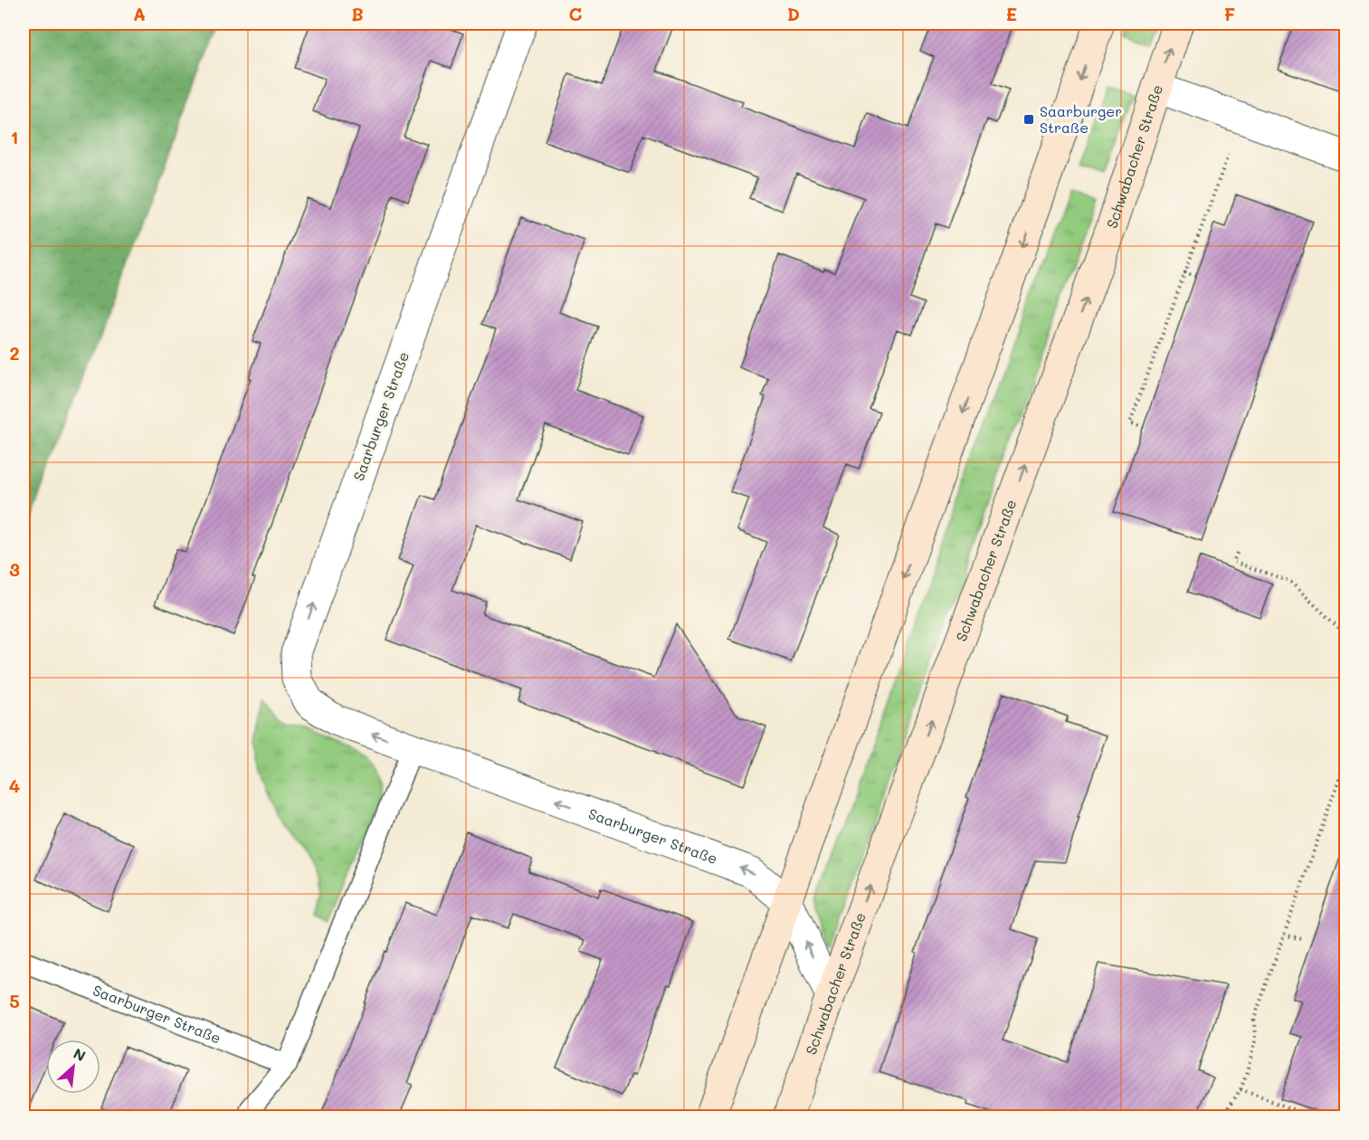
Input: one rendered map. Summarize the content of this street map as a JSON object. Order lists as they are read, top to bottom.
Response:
{
  "streets": {
    "main road": ["Schwabacher Straße"],
    "street": ["Saarburger Straße"]
  },
  "crossings": [
    ["Schwabacher Straße", "Saarburger Straße"]
  ],
  "places": {
    "transit": ["Saarburger Straße"]
  },
  "north": "top right",
  "grid": {
    "columns": [
      "A",
      "B",
      "C",
      "D",
      "E",
      "F"
    ],
    "rows": [
      "1",
      "2",
      "3",
      "4",
      "5"
    ]
  }
}
